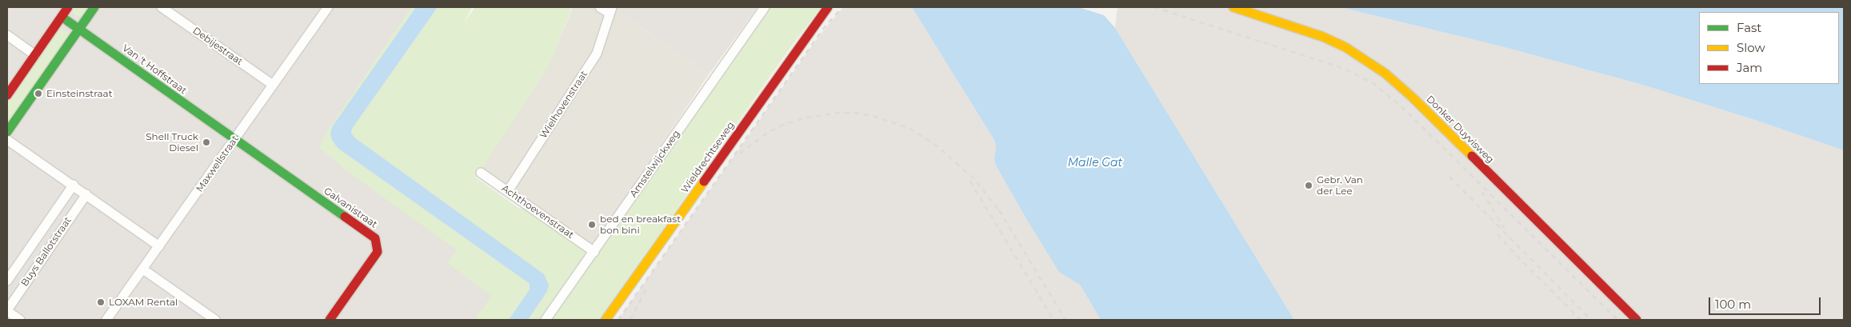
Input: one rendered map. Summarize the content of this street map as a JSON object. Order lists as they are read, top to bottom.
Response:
{
  "streets": {
    "street": [
      "Debijestraat",
      "Van 't Hoffstraat",
      "Wielhovenstraat",
      "Donker Duyvisweg",
      "Wieldrechtseweg",
      "Maxwellstraat",
      "Amstelwijckweg",
      "Galvanistraat",
      "Achthoevenstraat",
      "Buys Ballotstraat"
    ]
  },
  "crossings": [
    ["Debijestraat", "Maxwellstraat"],
    ["Van 't Hoffstraat", "Maxwellstraat"],
    ["Van 't Hoffstraat", "Galvanistraat"],
    ["Wielhovenstraat", "Achthoevenstraat"],
    ["Maxwellstraat", "Galvanistraat"],
    ["Amstelwijckweg", "Achthoevenstraat"]
  ],
  "water": ["Malle Gat"],
  "places": [
    "Einsteinstraat",
    "Shell Truck Diesel",
    "Gebr. Van der Lee",
    "bed en breakfast bon bini",
    "LOXAM Rental"
  ],
  "legend": ["Fast", "Slow", "Jam"],
  "scale_bar": "100 m"
}
